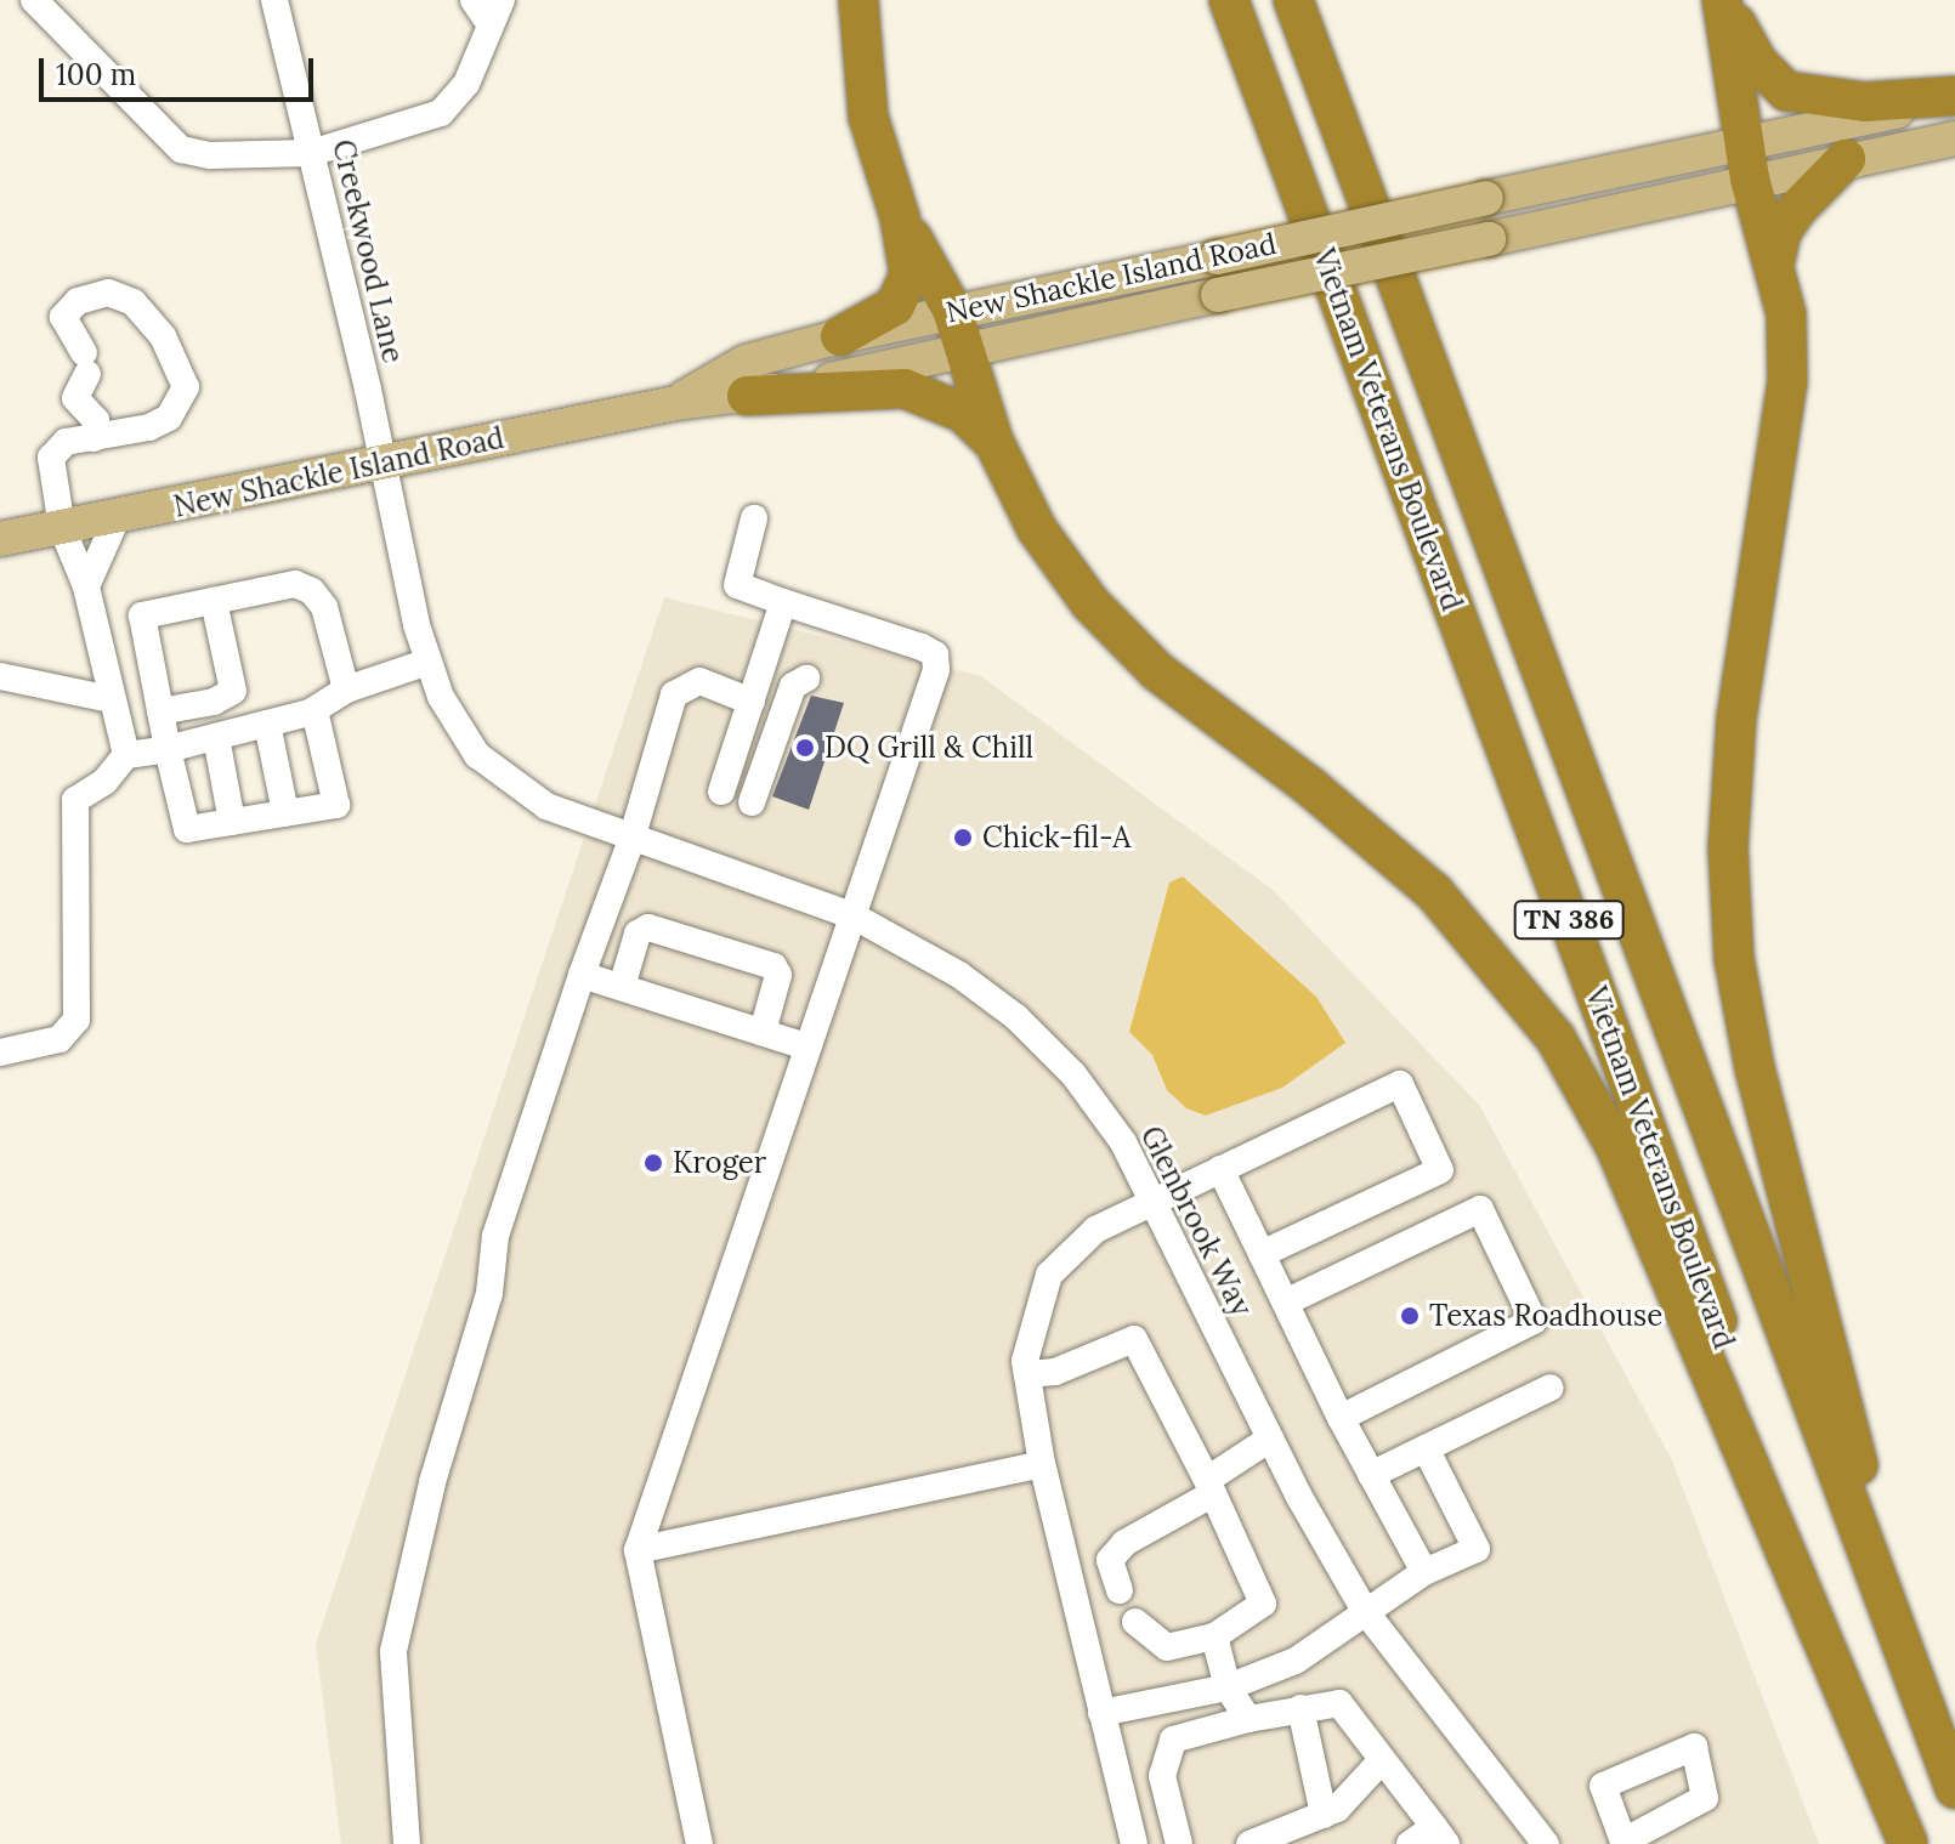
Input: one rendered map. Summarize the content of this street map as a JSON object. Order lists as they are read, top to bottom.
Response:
{
  "streets": {
    "highway": ["Vietnam Veterans Boulevard", "TN 386"],
    "main road": ["New Shackle Island Road"],
    "street": ["Creekwood Lane", "Glenbrook Way"]
  },
  "crossings": [
    ["Creekwood Lane", "New Shackle Island Road"],
    ["Creekwood Lane", "Glenbrook Way"],
    ["New Shackle Island Road", "Glenbrook Way"]
  ],
  "places": [
    "DQ Grill & Chill",
    "Chick-fil-A",
    "Kroger",
    "Texas Roadhouse"
  ],
  "scale_bar": "100 m"
}
